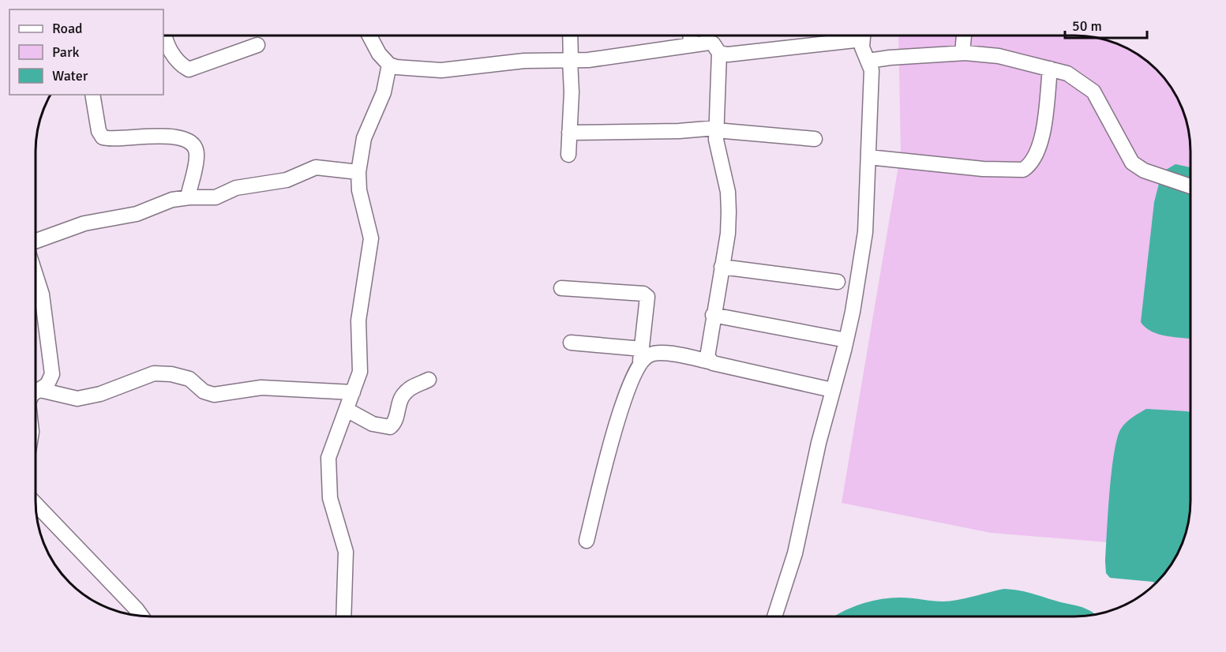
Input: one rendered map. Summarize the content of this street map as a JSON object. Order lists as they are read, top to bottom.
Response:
{
  "legend": ["Road", "Park", "Water"],
  "scale_bar": "50 m"
}
